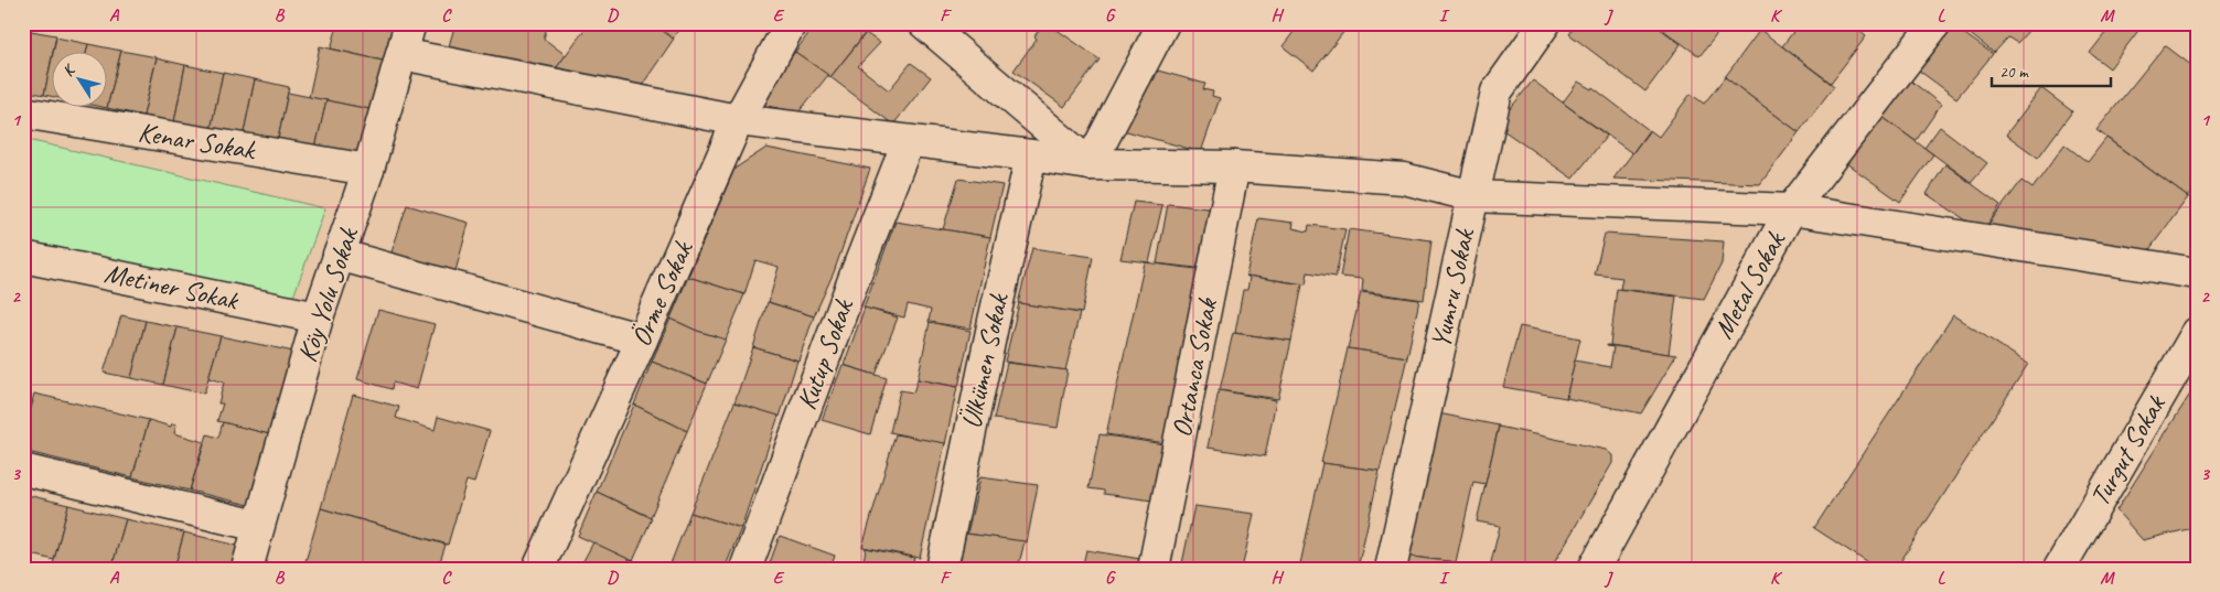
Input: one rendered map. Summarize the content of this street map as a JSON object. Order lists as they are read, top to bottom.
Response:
{
  "streets": {
    "street": [
      "Kenar Sokak",
      "Metal Sokak",
      "Metiner Sokak",
      "Yumru Sokak",
      "Örme Sokak",
      "Köy Yolu Sokak",
      "Kutup Sokak",
      "Ülkümen Sokak",
      "Ortanca Sokak",
      "Turgut Sokak"
    ]
  },
  "crossings": [
    ["Kenar Sokak", "Köy Yolu Sokak"],
    ["Metiner Sokak", "Köy Yolu Sokak"]
  ],
  "scale_bar": "20 m",
  "north": "top left",
  "grid": {
    "columns": [
      "A",
      "B",
      "C",
      "D",
      "E",
      "F",
      "G",
      "H",
      "I",
      "J",
      "K",
      "L",
      "M"
    ],
    "rows": ["1", "2", "3"]
  }
}
